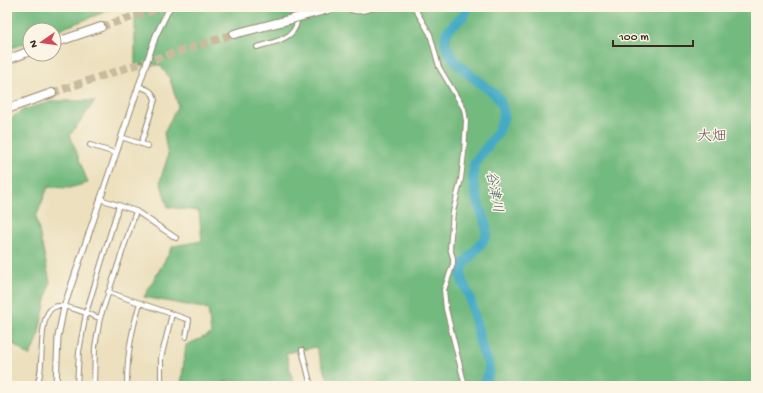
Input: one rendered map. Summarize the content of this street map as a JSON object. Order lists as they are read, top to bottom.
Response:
{
  "districts": ["大畑"],
  "water": ["谷津川"],
  "scale_bar": "100 m",
  "north": "left"
}
